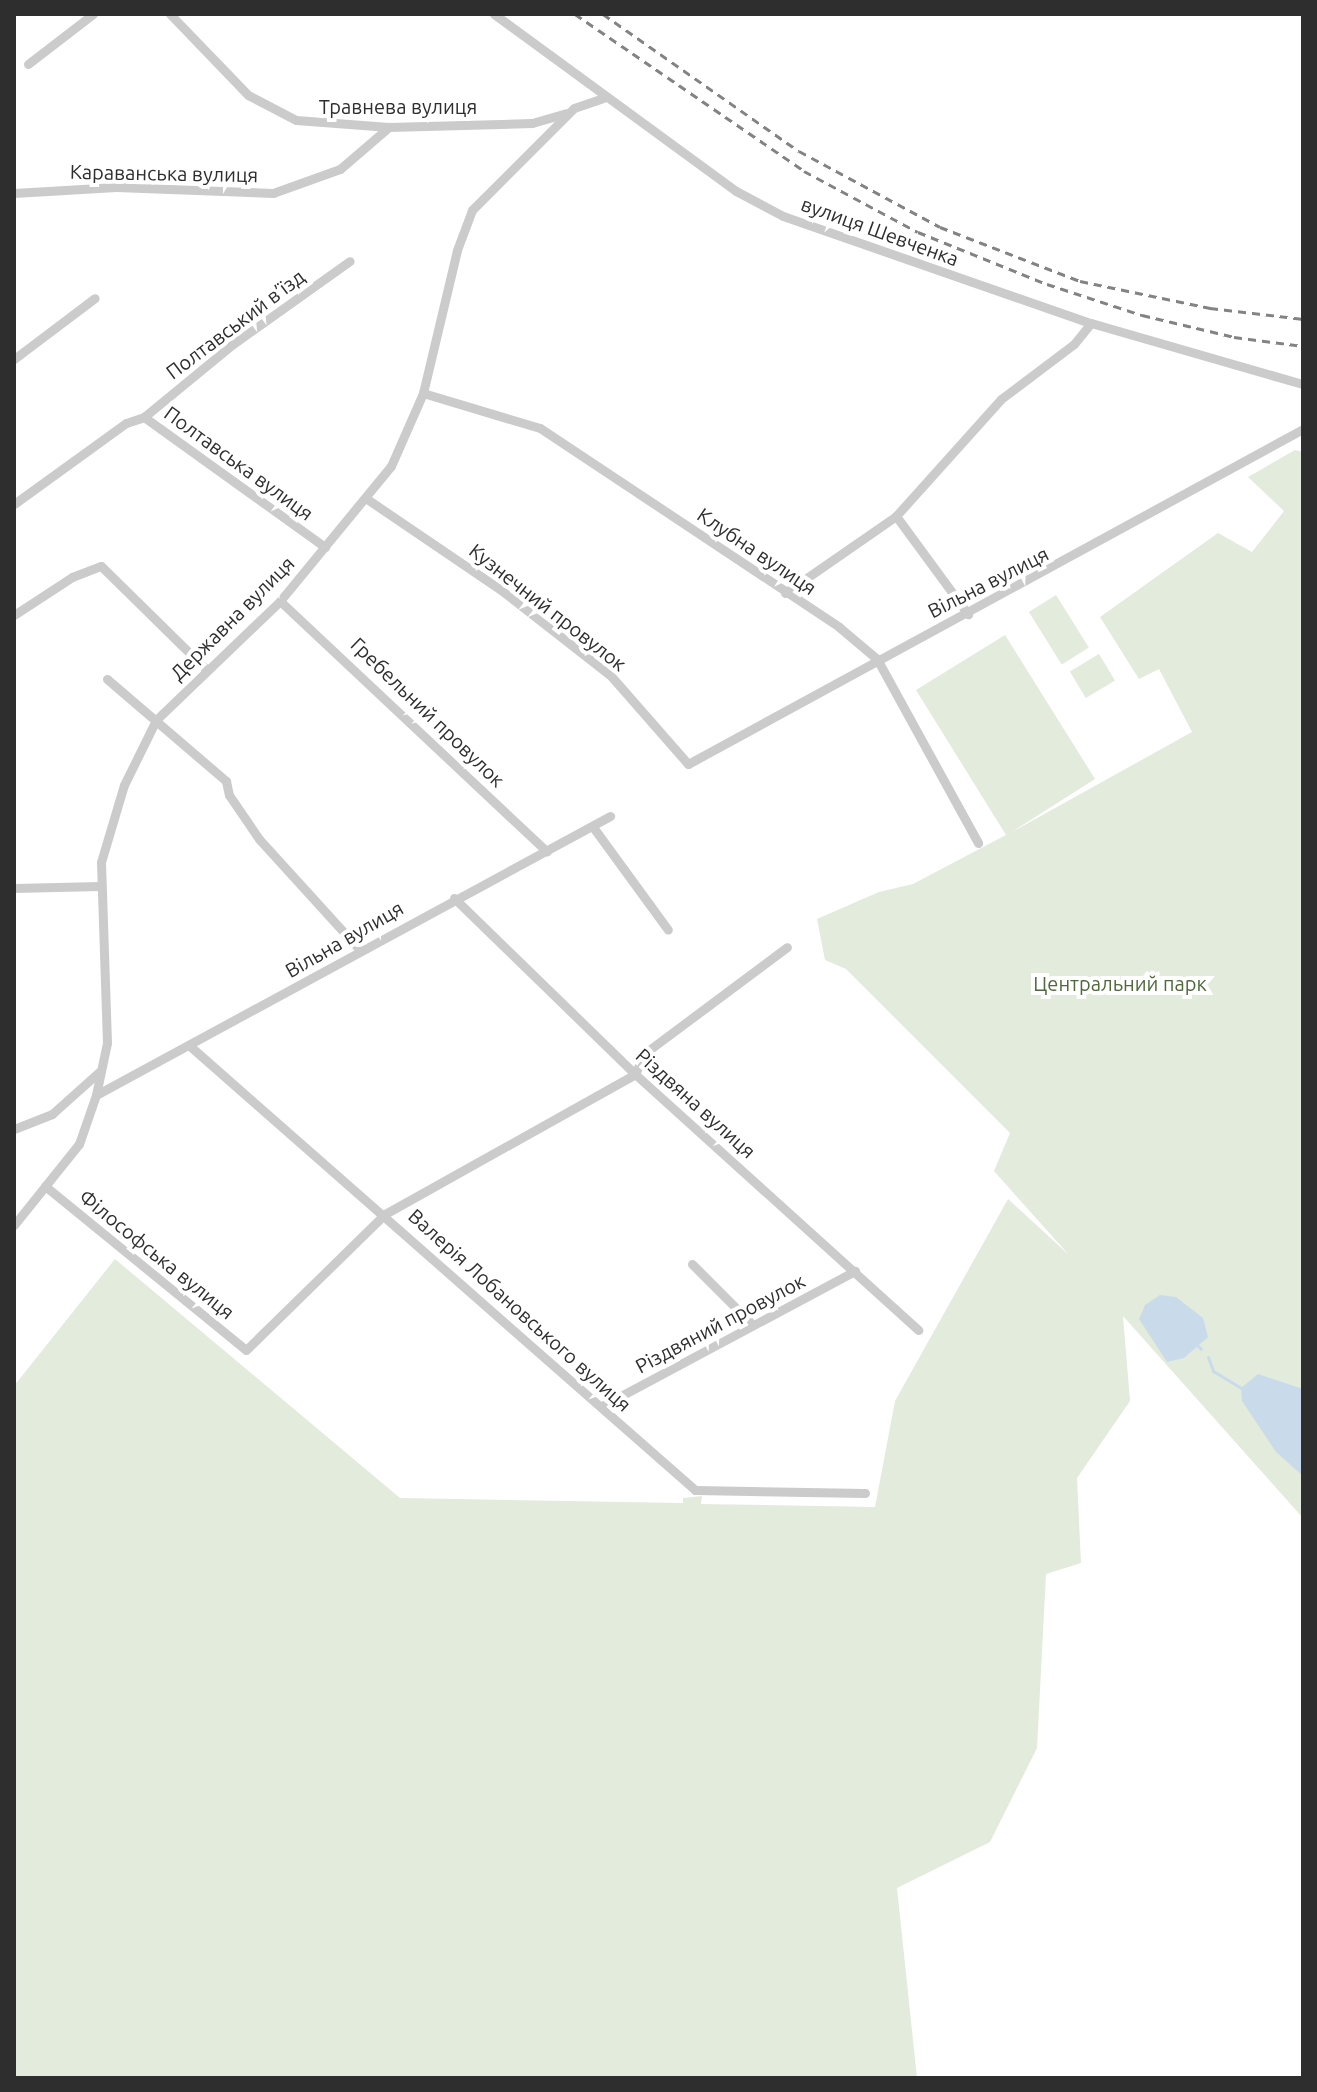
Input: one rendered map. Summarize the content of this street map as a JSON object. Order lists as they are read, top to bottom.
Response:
{
  "streets": {
    "street": [
      "Травнева вулиця",
      "Караванська вулиця",
      "вулиця Шевченка",
      "Полтавський в’їзд",
      "Полтавська вулиця",
      "Клубна вулиця",
      "Вільна вулиця",
      "Кузнечний провулок",
      "Державна вулиця",
      "Гребельний провулок",
      "Різдвяна вулиця",
      "Філософська вулиця",
      "Валерія Лобановського вулиця",
      "Різдвяний провулок"
    ]
  },
  "crossings": [
    ["Травнева вулиця", "Караванська вулиця"],
    ["Травнева вулиця", "Державна вулиця"],
    ["вулиця Шевченка", "Державна вулиця"],
    ["Полтавський в’їзд", "Полтавська вулиця"],
    ["Полтавська вулиця", "Державна вулиця"],
    ["Клубна вулиця", "Вільна вулиця"],
    ["Клубна вулиця", "Державна вулиця"],
    ["Вільна вулиця", "Кузнечний провулок"],
    ["Вільна вулиця", "Державна вулиця"],
    ["Вільна вулиця", "Гребельний провулок"],
    ["Вільна вулиця", "Різдвяна вулиця"],
    ["Вільна вулиця", "Валерія Лобановського вулиця"],
    ["Кузнечний провулок", "Державна вулиця"],
    ["Державна вулиця", "Гребельний провулок"],
    ["Державна вулиця", "Філософська вулиця"],
    ["Різдвяна вулиця", "Різдвяний провулок"],
    ["Філософська вулиця", "Валерія Лобановського вулиця"],
    ["Валерія Лобановського вулиця", "Різдвяний провулок"]
  ],
  "parks": ["Центральний парк"]
}
